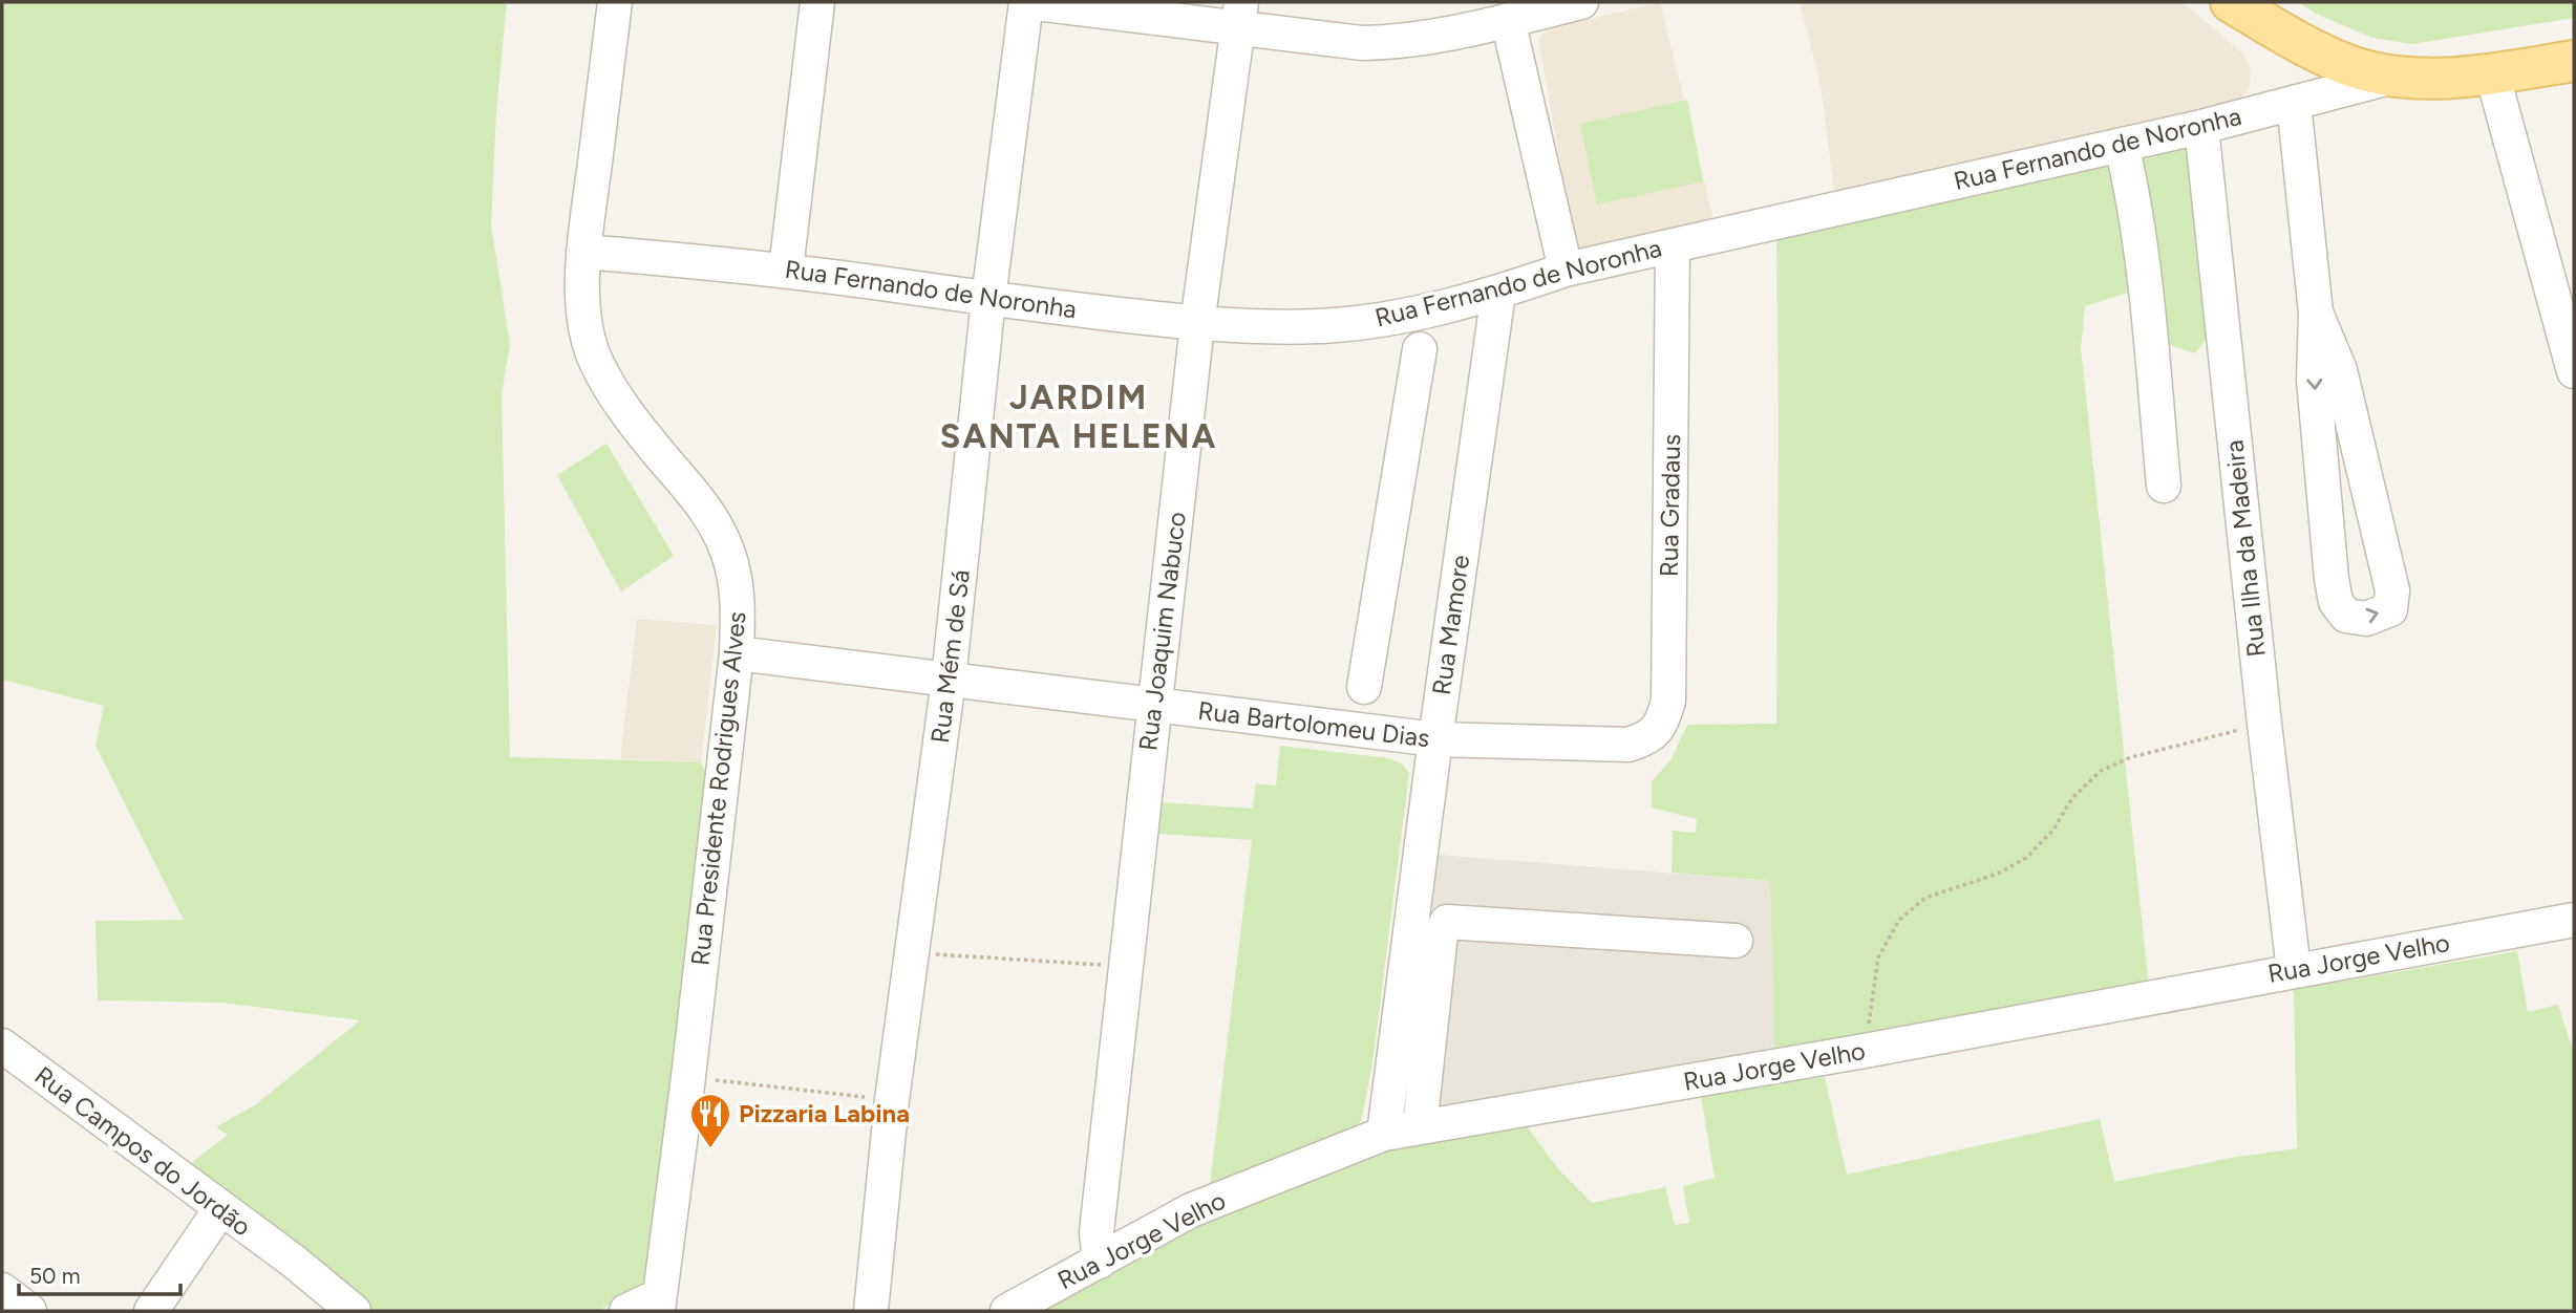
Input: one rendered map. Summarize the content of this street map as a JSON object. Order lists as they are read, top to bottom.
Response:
{
  "streets": {
    "street": [
      "Rua Fernando de Noronha",
      "Rua Gradaus",
      "Rua Ilha da Madeira",
      "Rua Mamore",
      "Rua Joaquim Nabuco",
      "Rua Mém de Sá",
      "Rua Bartolomeu Dias",
      "Rua Presidente Rodrigues Alves",
      "Rua Jorge Velho",
      "Rua Campos do Jordão"
    ]
  },
  "crossings": [
    ["Rua Fernando de Noronha", "Rua Gradaus"],
    ["Rua Fernando de Noronha", "Rua Ilha da Madeira"],
    ["Rua Fernando de Noronha", "Rua Mamore"],
    ["Rua Fernando de Noronha", "Rua Joaquim Nabuco"],
    ["Rua Fernando de Noronha", "Rua Mém de Sá"],
    ["Rua Fernando de Noronha", "Rua Presidente Rodrigues Alves"],
    ["Rua Gradaus", "Rua Bartolomeu Dias"],
    ["Rua Ilha da Madeira", "Rua Jorge Velho"],
    ["Rua Mamore", "Rua Bartolomeu Dias"],
    ["Rua Mamore", "Rua Jorge Velho"],
    ["Rua Joaquim Nabuco", "Rua Bartolomeu Dias"],
    ["Rua Joaquim Nabuco", "Rua Jorge Velho"],
    ["Rua Mém de Sá", "Rua Bartolomeu Dias"],
    ["Rua Bartolomeu Dias", "Rua Presidente Rodrigues Alves"]
  ],
  "districts": ["JARDIM SANTA HELENA"],
  "places": {
    "restaurant": ["Pizzaria Labina"]
  },
  "scale_bar": "50 m"
}
